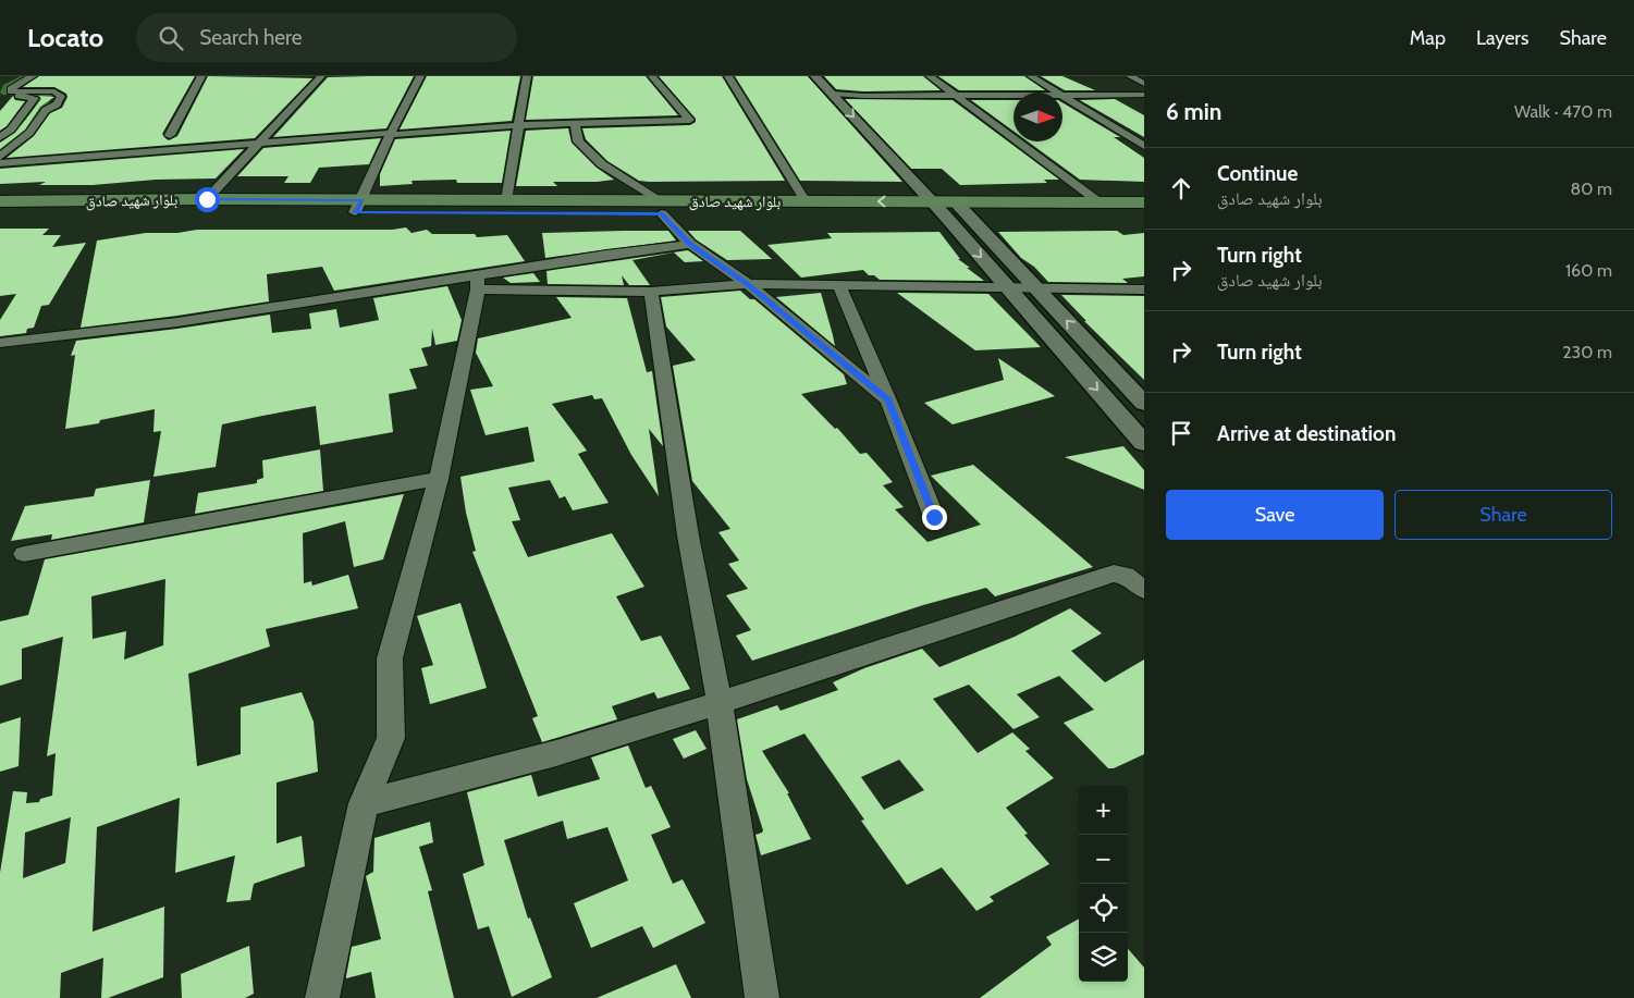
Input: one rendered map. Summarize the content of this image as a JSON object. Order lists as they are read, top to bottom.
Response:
{
  "streets": {
    "main road": ["بلوار شهید صادق"]
  },
  "north": "right",
  "page": {
    "header": "Locato",
    "search": "Search here",
    "nav": ["Map", "Layers", "Share"],
    "heading": ["6 min", "Walk · 470 m"],
    "list": [
      ["Continue", "بلوار شهید صادق", "80 m"],
      ["Turn right", "بلوار شهید صادق", "160 m"],
      ["Turn right", "230 m"],
      "Arrive at destination"
    ],
    "buttons": ["Save", "Share"],
    "map_buttons": ["+", "−"]
  }
}
